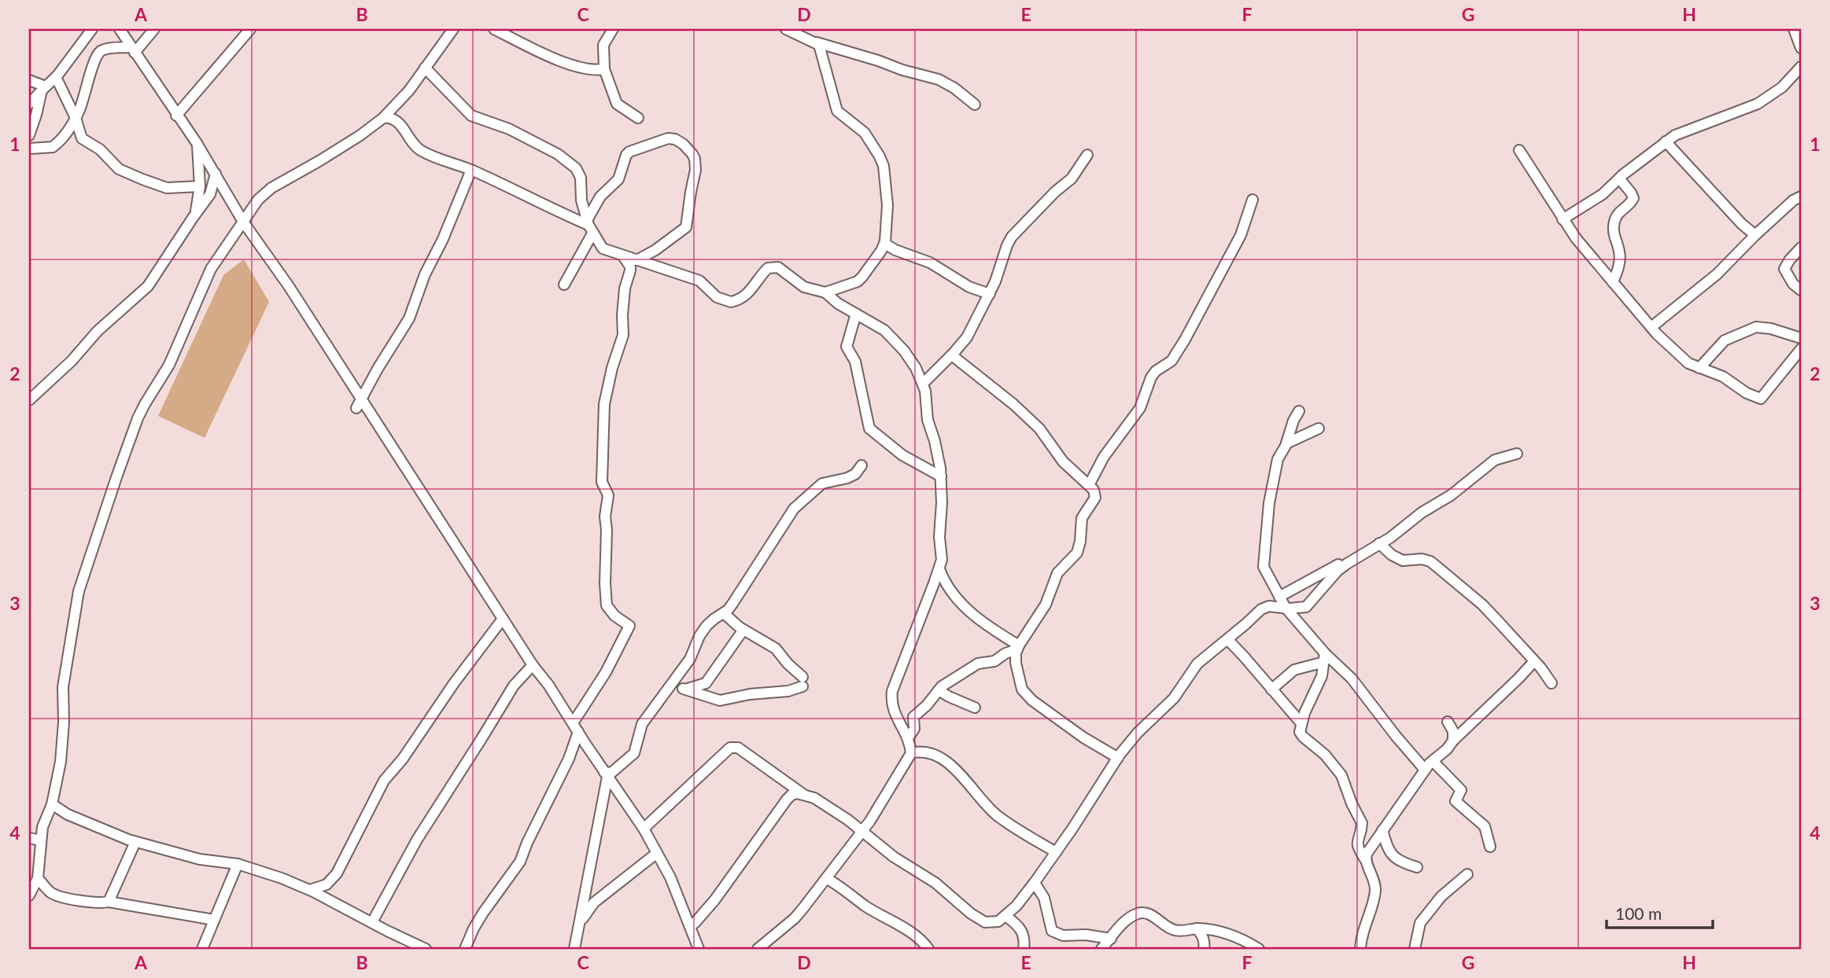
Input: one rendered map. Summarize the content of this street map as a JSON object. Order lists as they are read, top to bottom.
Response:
{
  "scale_bar": "100 m",
  "grid": {
    "columns": [
      "A",
      "B",
      "C",
      "D",
      "E",
      "F",
      "G",
      "H"
    ],
    "rows": [
      "1",
      "2",
      "3",
      "4"
    ]
  }
}
